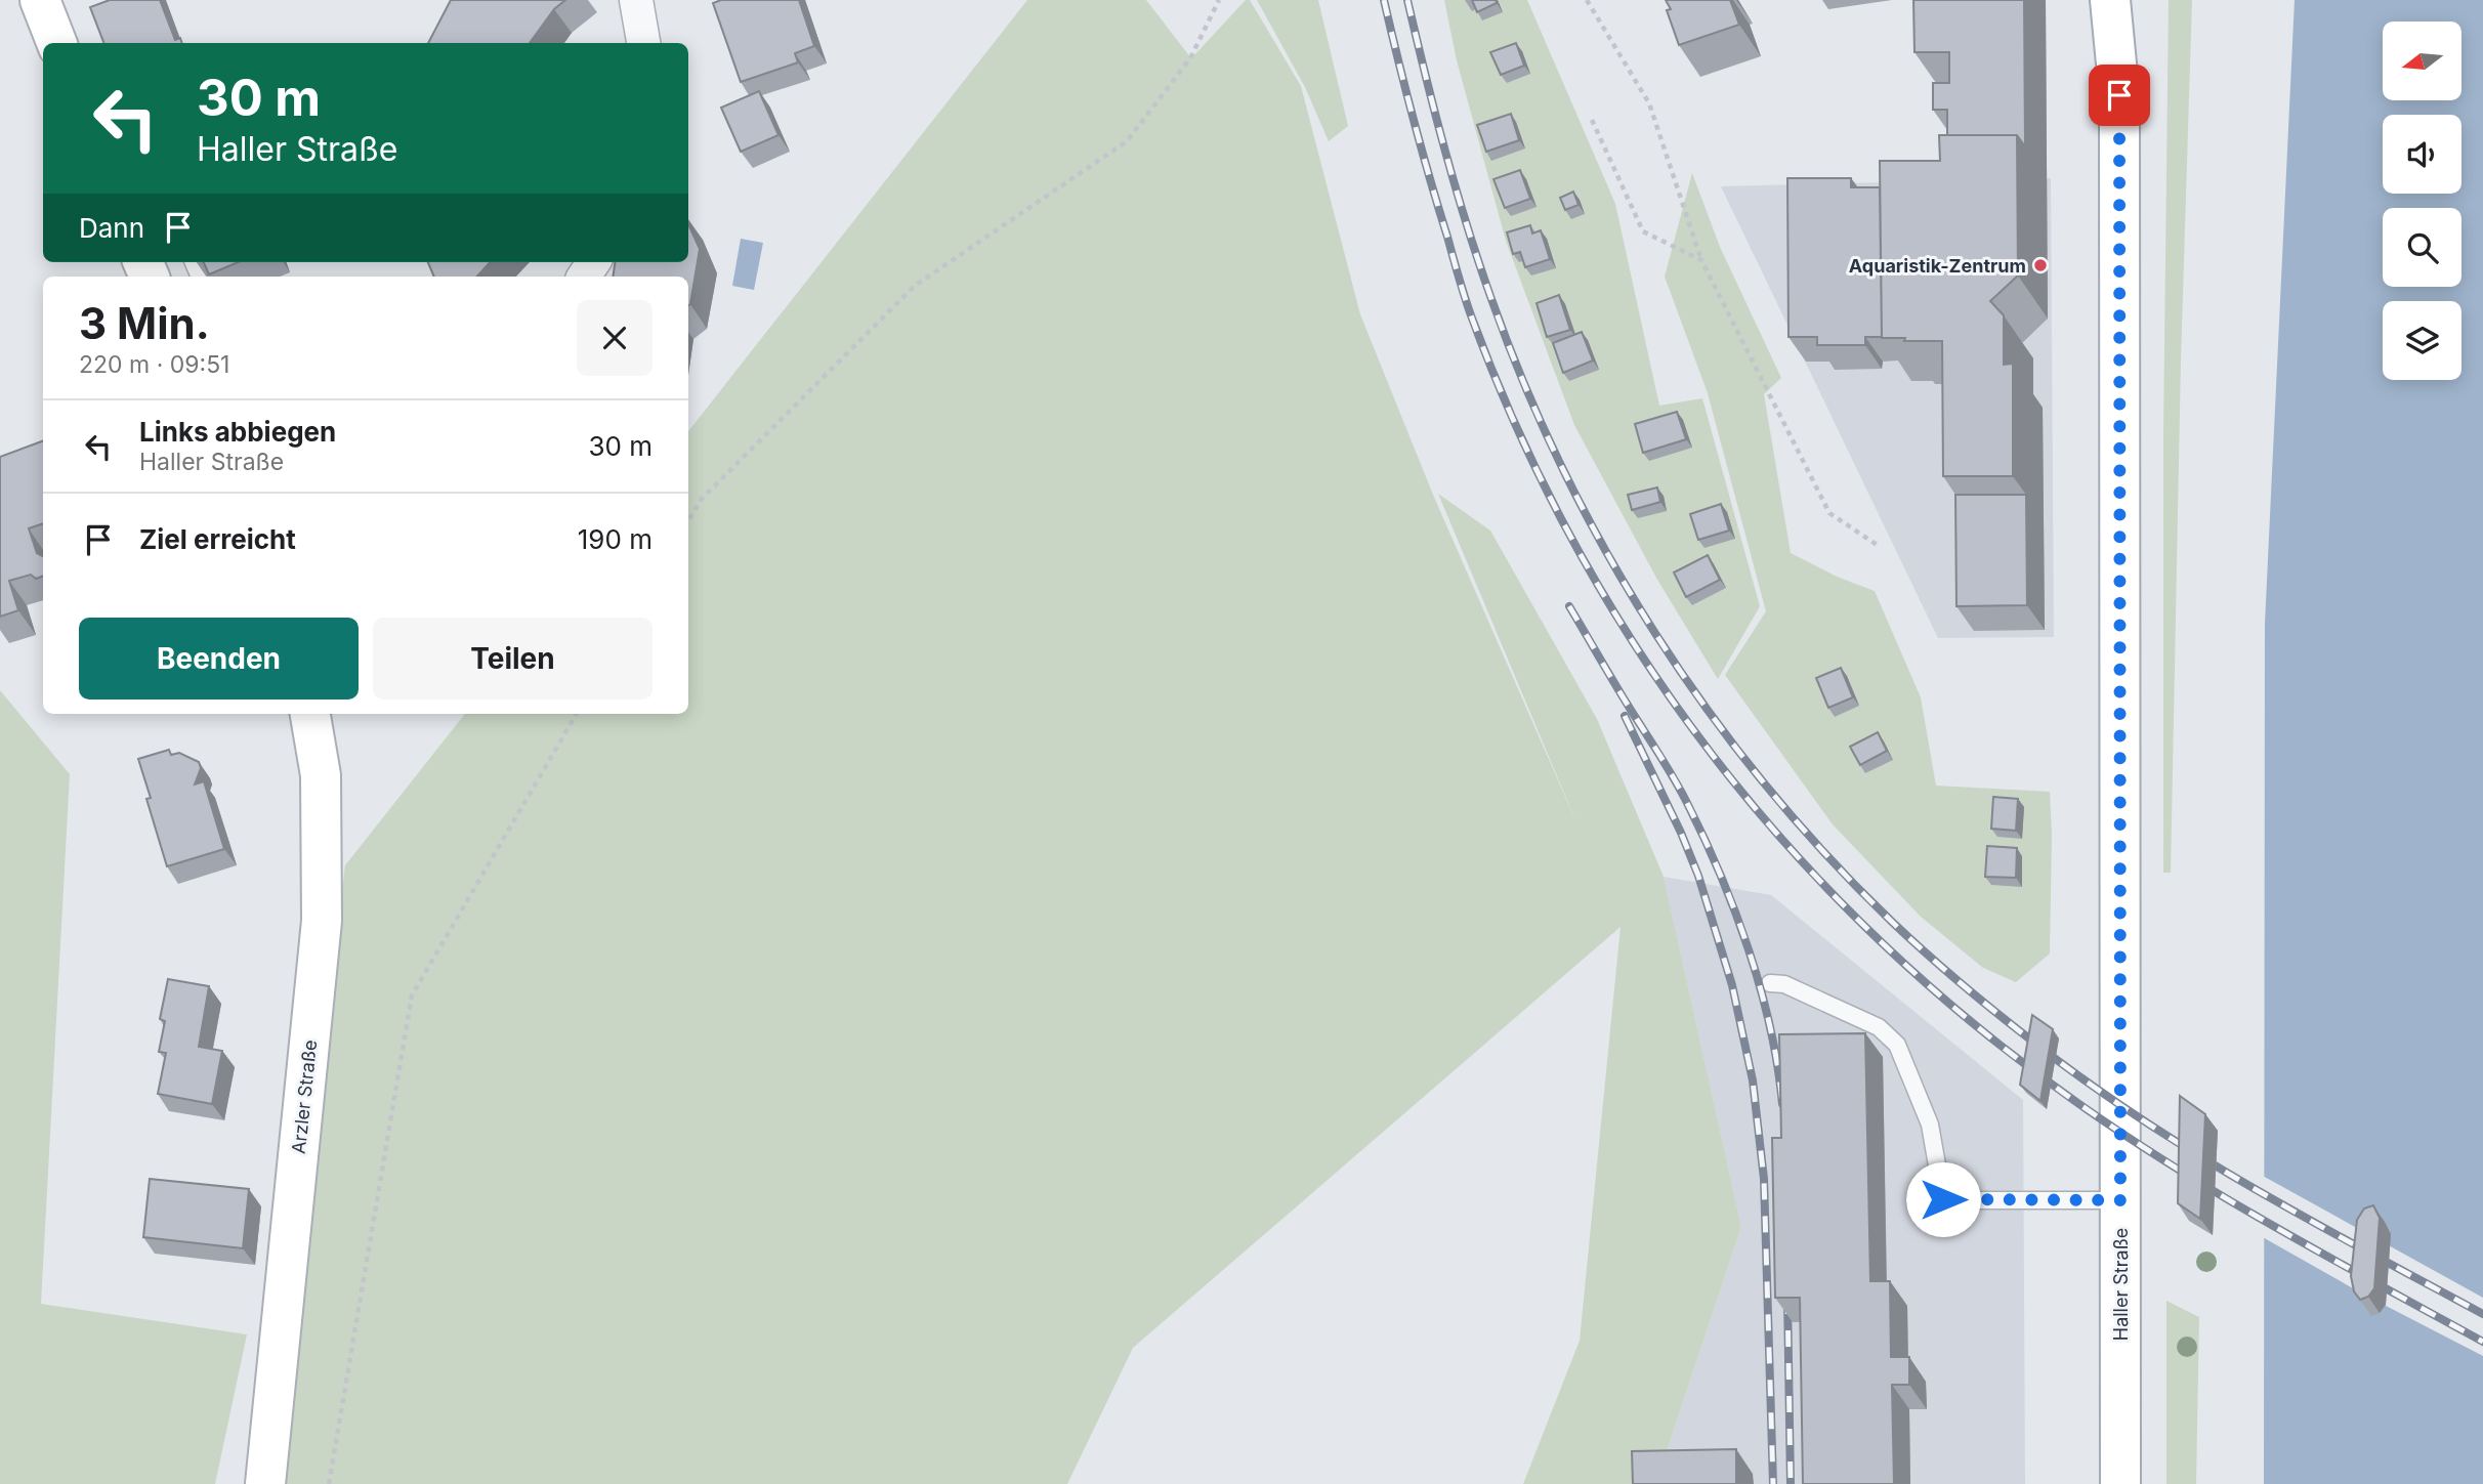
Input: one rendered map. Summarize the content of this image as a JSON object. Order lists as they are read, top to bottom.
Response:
{
  "streets": {
    "main road": ["Arzler Straße", "Haller Straße"]
  },
  "places": ["Aquaristik-Zentrum"],
  "north": "left",
  "page": {
    "turn": ["30 m", "Haller Straße"],
    "then": "Dann",
    "heading": ["3 Min.", "220 m · 09:51"],
    "list": [
      {
        "name": "Links abbiegen",
        "note": "Haller Straße",
        "value": "30 m"
      },
      {
        "name": "Ziel erreicht",
        "value": "190 m"
      }
    ],
    "buttons": ["Beenden", "Teilen"]
  }
}
